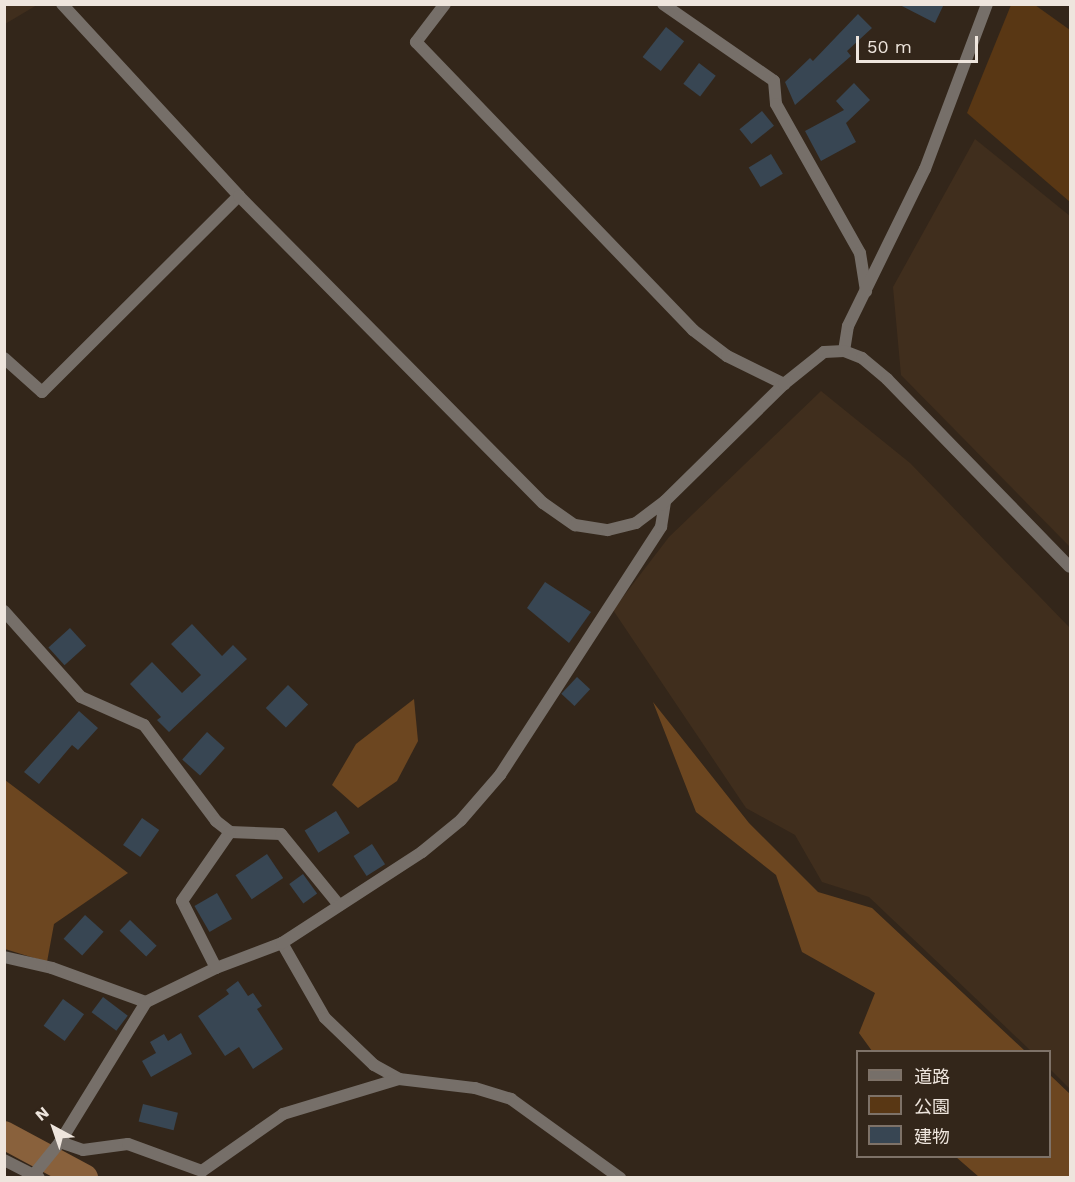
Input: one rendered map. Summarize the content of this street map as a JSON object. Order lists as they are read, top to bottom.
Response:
{
  "legend": ["道路", "公園", "建物"],
  "scale_bar": "50 m",
  "north": "top left"
}
